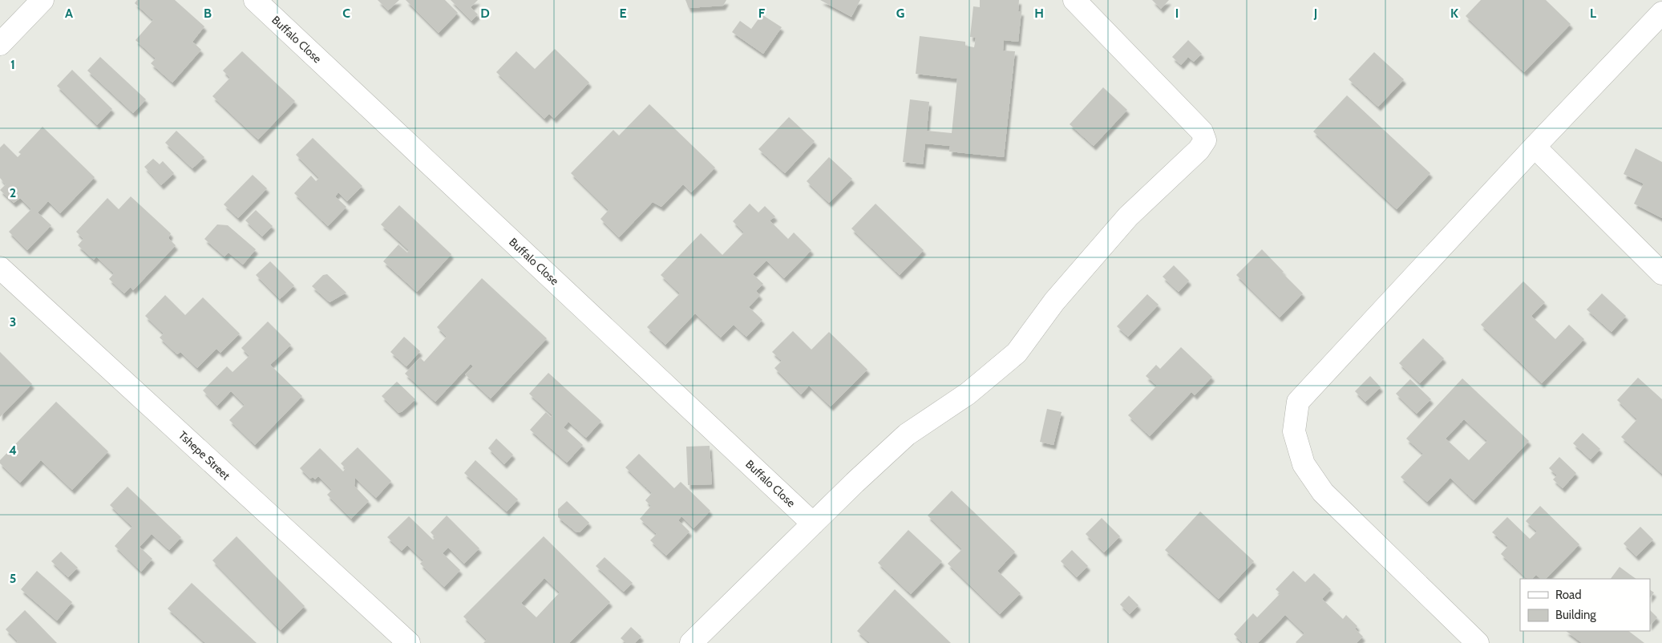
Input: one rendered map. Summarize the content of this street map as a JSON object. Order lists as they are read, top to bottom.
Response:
{
  "streets": {
    "street": ["Buffalo Close", "Tshepe Street"]
  },
  "legend": ["Road", "Building"],
  "grid": {
    "columns": [
      "A",
      "B",
      "C",
      "D",
      "E",
      "F",
      "G",
      "H",
      "I",
      "J",
      "K",
      "L"
    ],
    "rows": [
      "1",
      "2",
      "3",
      "4",
      "5"
    ]
  }
}
